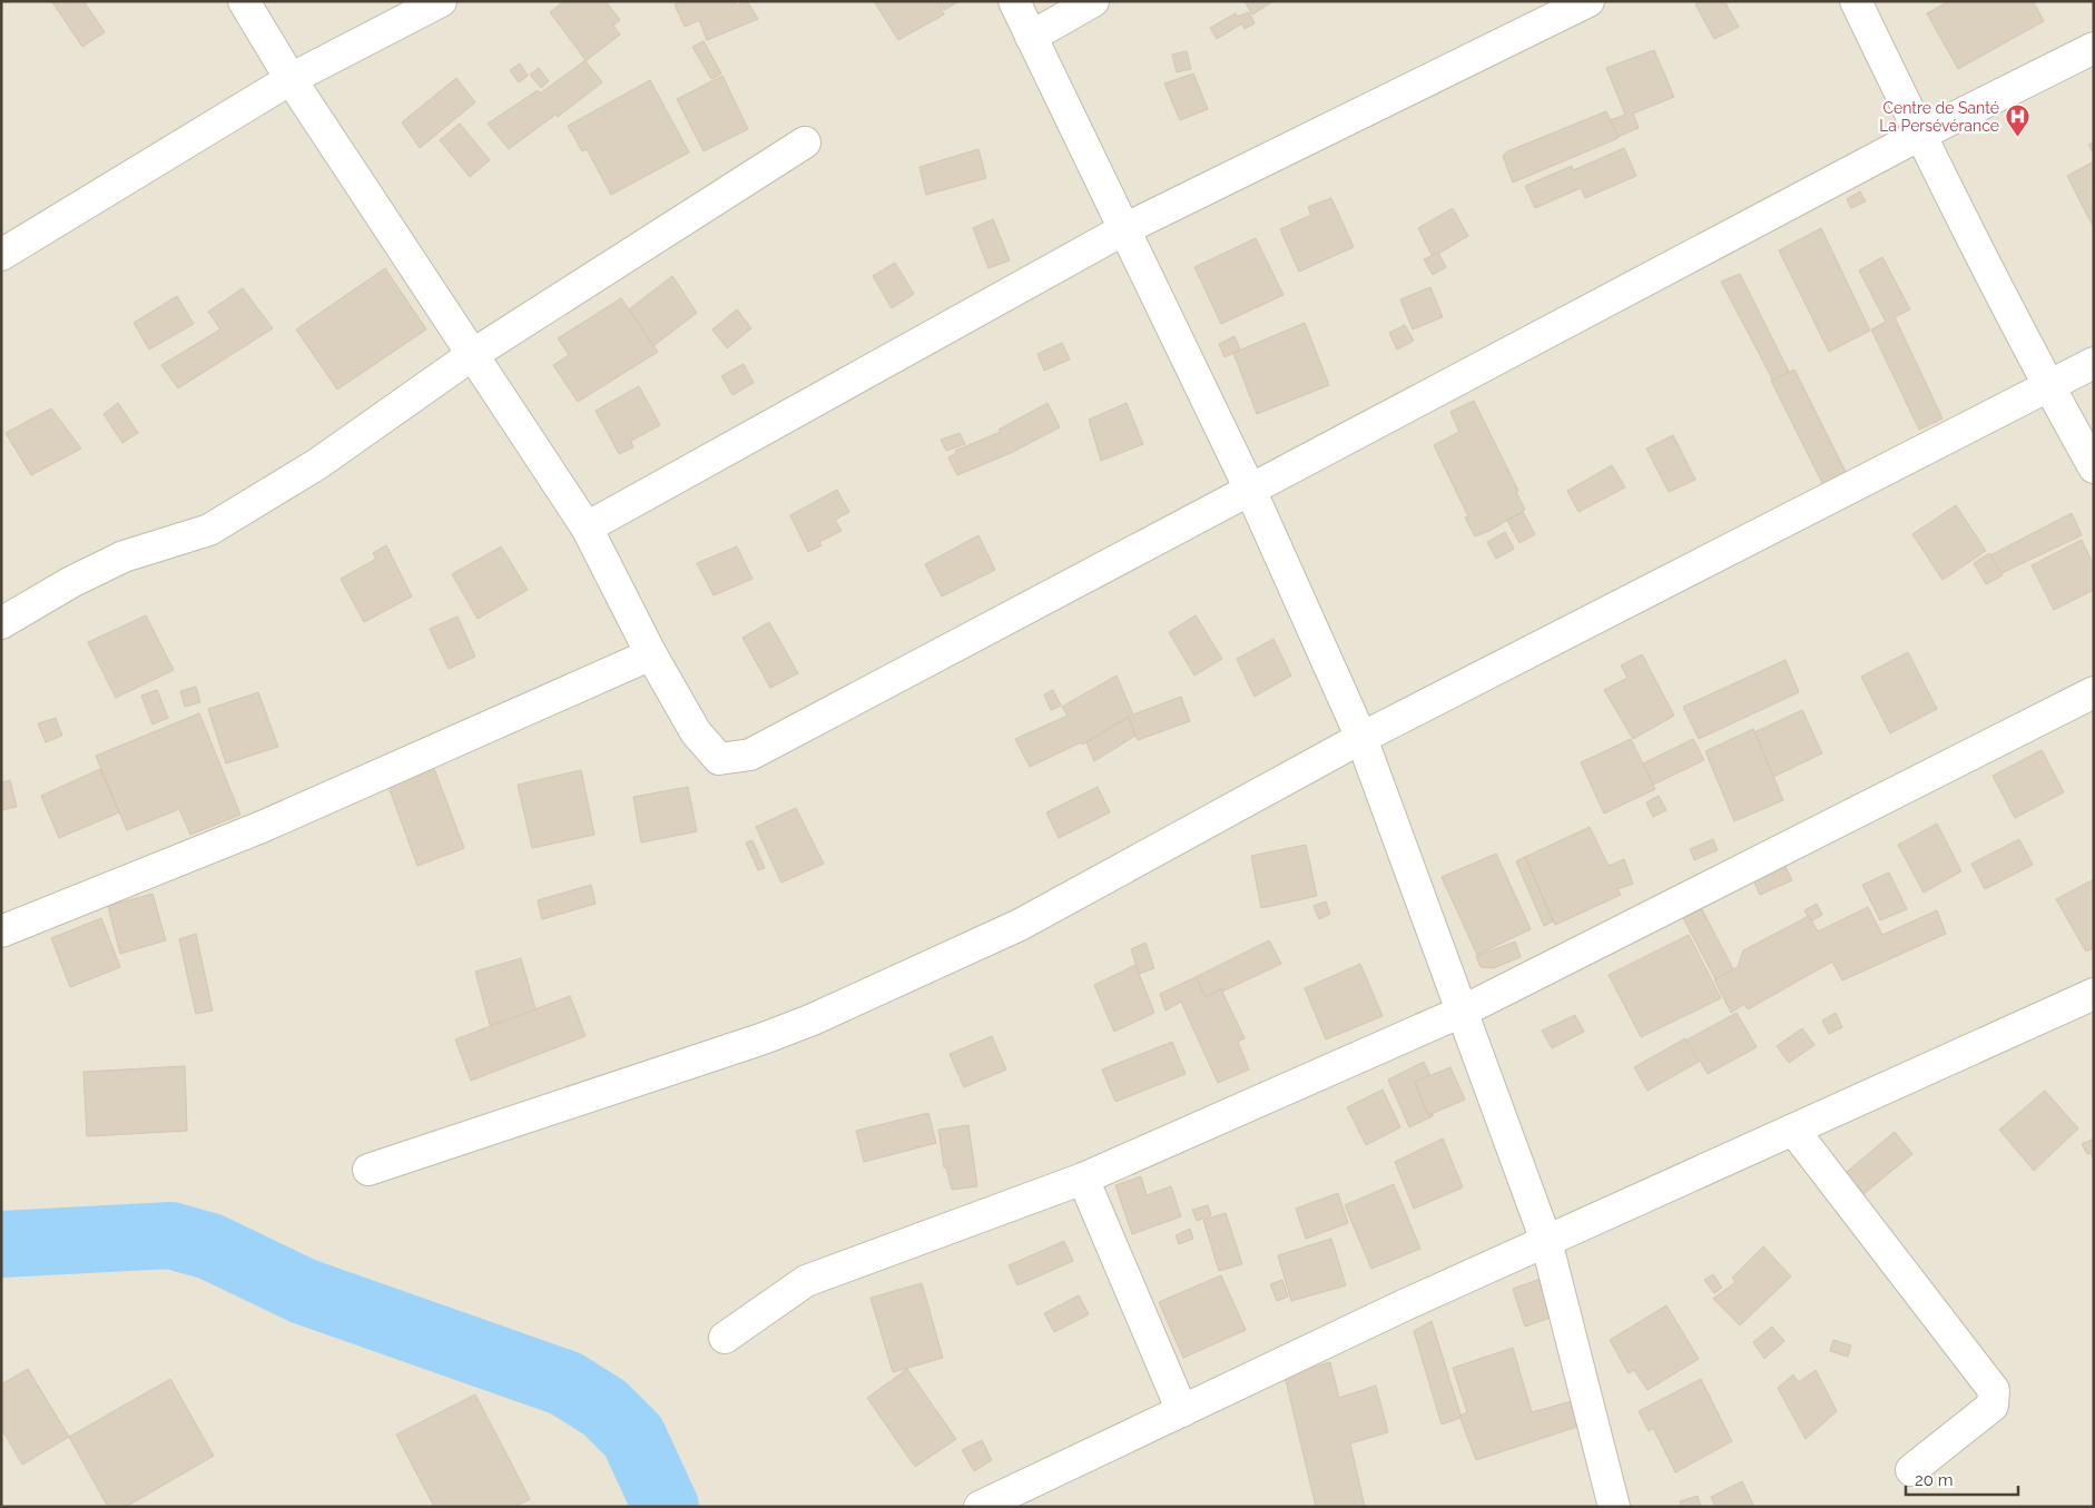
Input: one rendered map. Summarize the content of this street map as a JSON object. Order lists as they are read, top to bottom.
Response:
{
  "places": {
    "hospital": ["Centre de Santé La Persévérance"]
  },
  "scale_bar": "20 m"
}
